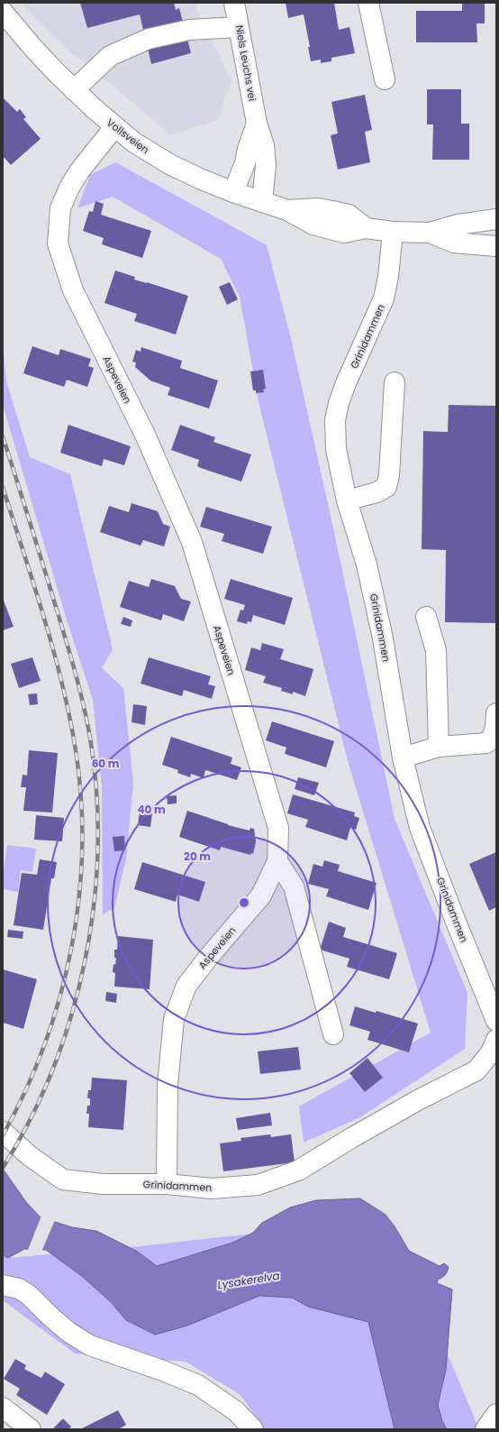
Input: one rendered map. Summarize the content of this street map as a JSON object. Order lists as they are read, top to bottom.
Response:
{
  "streets": {
    "street": [
      "Niels Leuchs vei",
      "Vollsveien",
      "Grinidammen",
      "Aspeveien"
    ]
  },
  "crossings": [
    ["Niels Leuchs vei", "Vollsveien"],
    ["Vollsveien", "Grinidammen"],
    ["Vollsveien", "Aspeveien"],
    ["Grinidammen", "Aspeveien"]
  ],
  "water": ["Lysakerelva"],
  "rings": ["60 m", "40 m", "20 m"]
}
